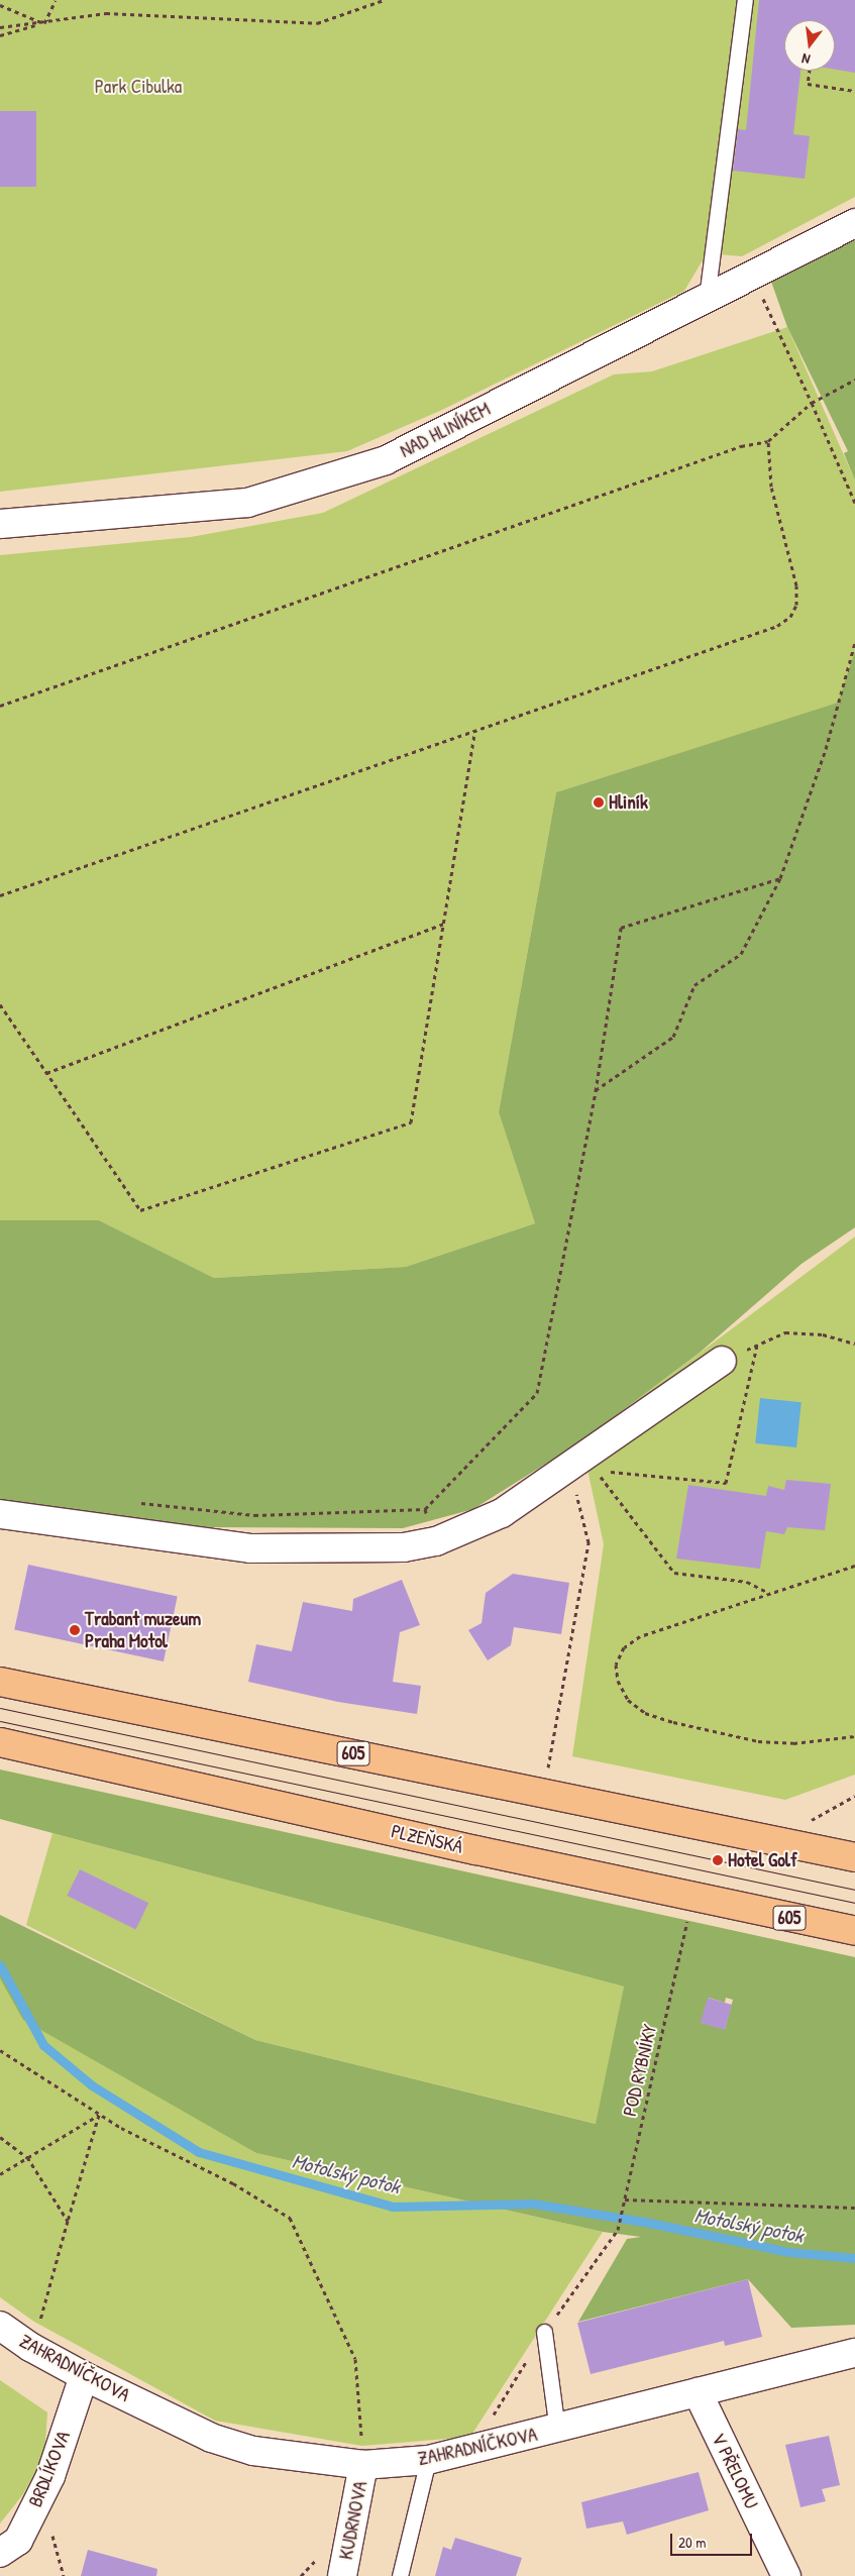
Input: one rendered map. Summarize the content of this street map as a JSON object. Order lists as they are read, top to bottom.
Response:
{
  "streets": {
    "main road": ["605", "PLZEŇSKÁ"],
    "street": [
      "NAD HLINÍKEM",
      "ZAHRADNÍČKOVA",
      "BRDLÍKOVA",
      "V PŘELOMU",
      "KUDRNOVA"
    ],
    "path": ["POD RYBNÍKY"]
  },
  "crossings": [
    ["ZAHRADNÍČKOVA", "BRDLÍKOVA"],
    ["ZAHRADNÍČKOVA", "V PŘELOMU"],
    ["ZAHRADNÍČKOVA", "KUDRNOVA"]
  ],
  "water": ["Motolský potok"],
  "parks": ["Park Cibulka"],
  "places": ["Hliník", "Trabant muzeum Praha Motol", "Hotel Golf"],
  "scale_bar": "20 m",
  "north": "bottom"
}
